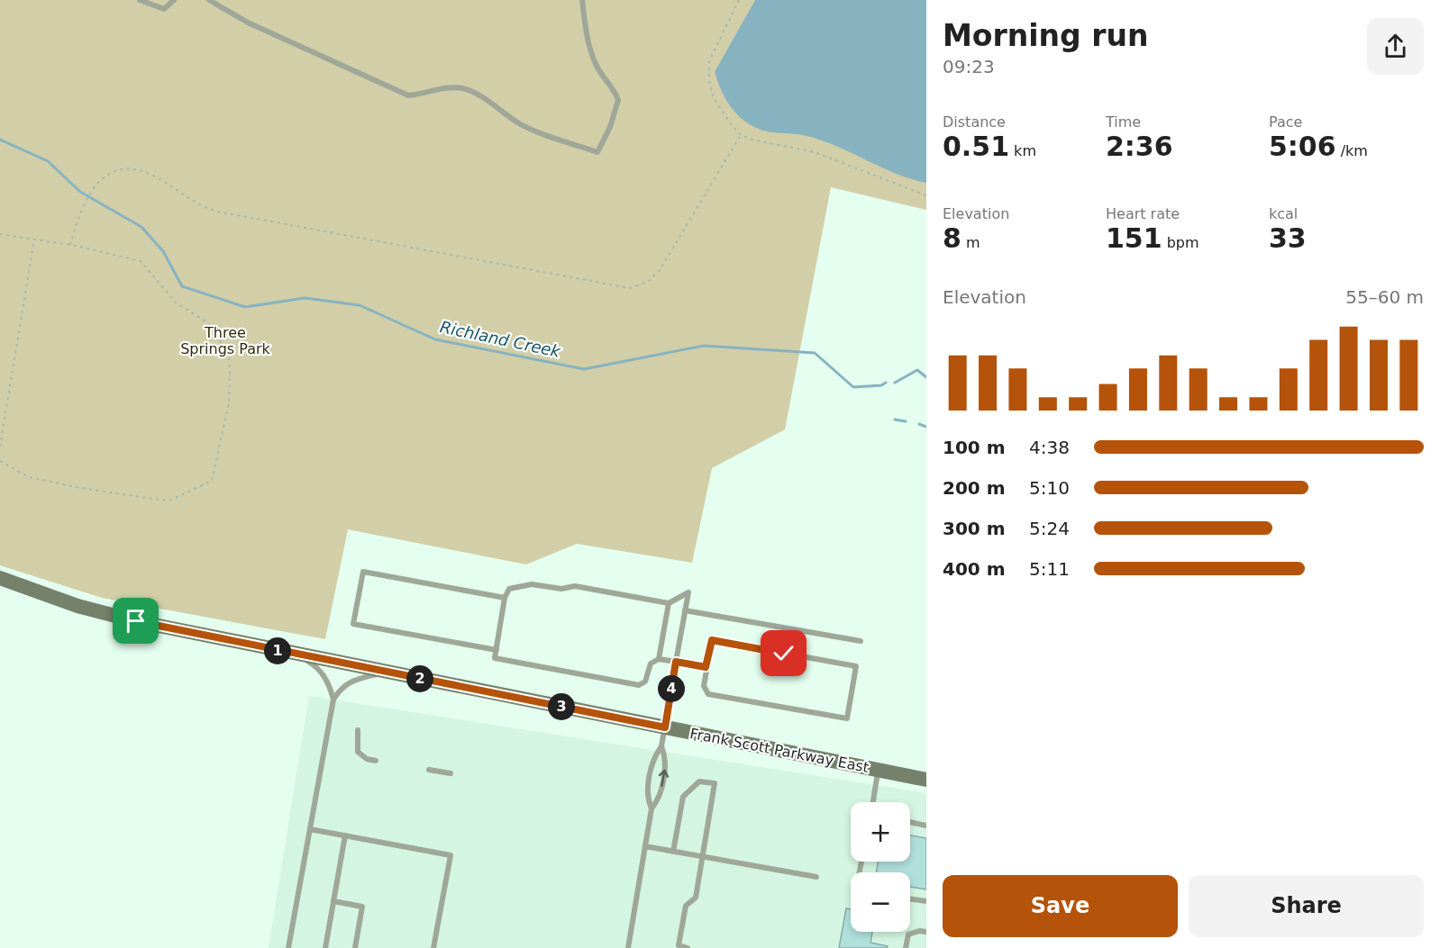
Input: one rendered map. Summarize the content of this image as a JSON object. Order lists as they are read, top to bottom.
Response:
{
  "streets": {
    "main road": ["Frank Scott Parkway East"]
  },
  "water": ["Richland Creek"],
  "parks": ["Three Springs Park"],
  "page": {
    "heading": ["Morning run", "09:23"],
    "stats": [
      ["Distance", "0.51 km"],
      ["Time", "2:36"],
      ["Pace", "5:06 /km"],
      ["Elevation", "8 m"],
      ["Heart rate", "151 bpm"],
      ["kcal", "33"]
    ],
    "chart": ["Elevation", "55–60 m"],
    "list": [
      {
        "name": "100 m",
        "note": "4:38"
      },
      {
        "name": "200 m",
        "note": "5:10"
      },
      {
        "name": "300 m",
        "note": "5:24"
      },
      {
        "name": "400 m",
        "note": "5:11"
      }
    ],
    "pins": [
      "1",
      "2",
      "4",
      "3"
    ],
    "map_buttons": ["+", "−"],
    "buttons": ["Save", "Share"]
  }
}
